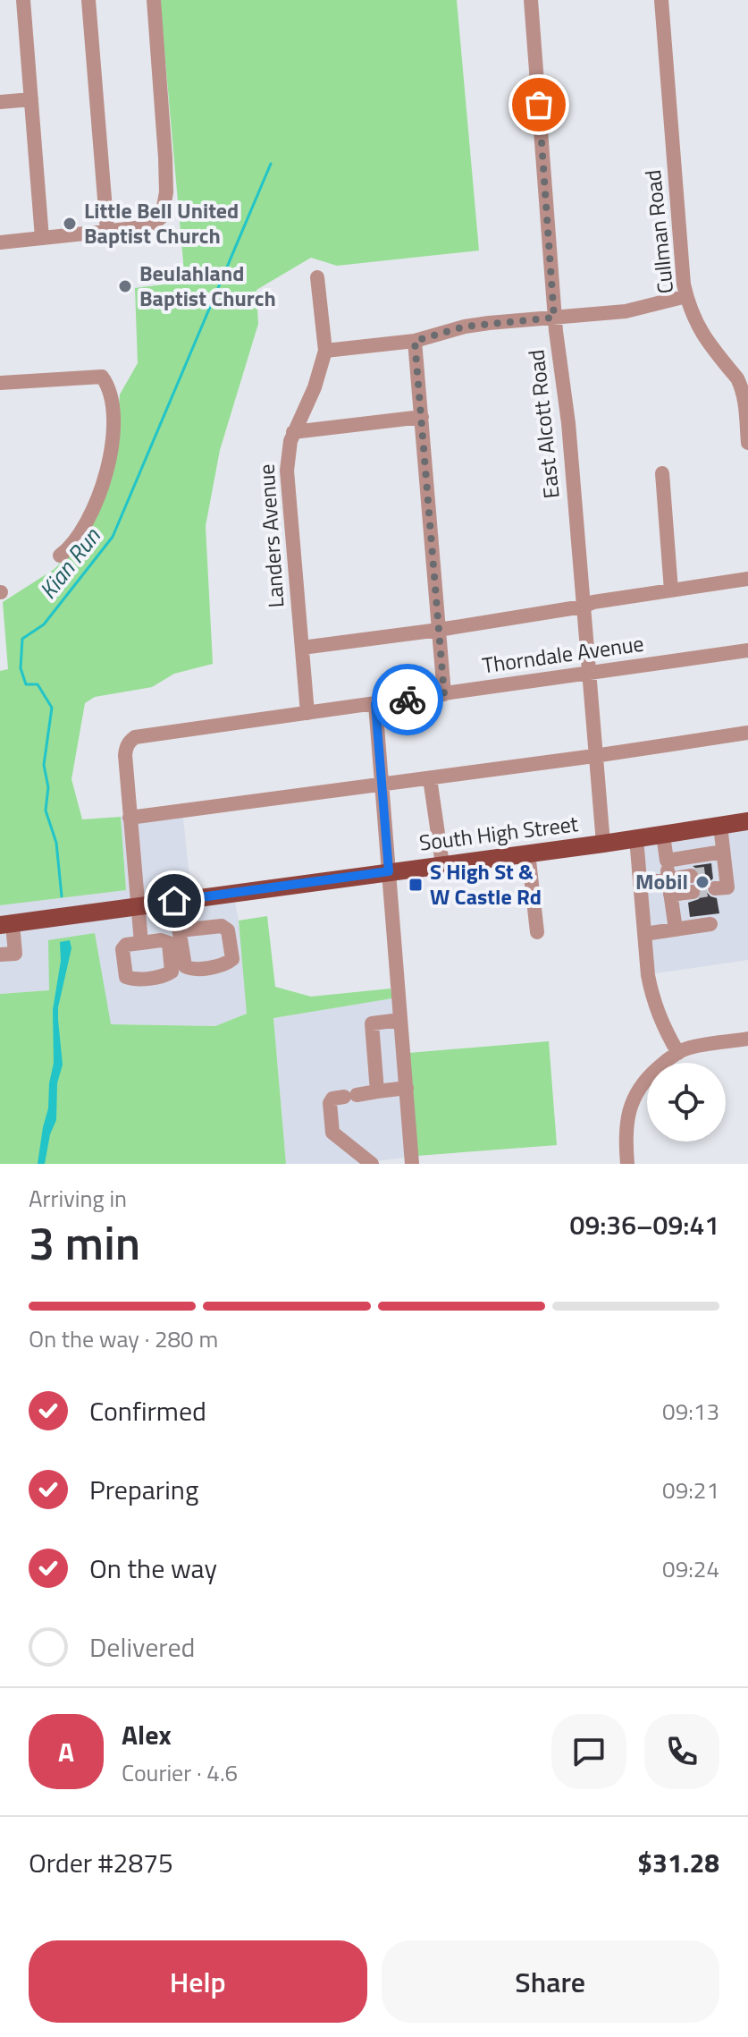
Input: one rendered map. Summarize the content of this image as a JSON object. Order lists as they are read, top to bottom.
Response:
{
  "streets": {
    "main road": ["South High Street"],
    "street": [
      "Cullman Road",
      "East Alcott Road",
      "Landers Avenue",
      "Thorndale Avenue"
    ]
  },
  "crossings": [
    ["East Alcott Road", "Thorndale Avenue"],
    ["East Alcott Road", "South High Street"],
    ["Landers Avenue", "Thorndale Avenue"]
  ],
  "water": ["Kian Run"],
  "places": {
    "other": ["Little Bell United Baptist Church", "Beulahland Baptist Church", "Mobil"],
    "transit": ["S High St & W Castle Rd"]
  },
  "page": {
    "heading": ["3 min", "Arriving in", "09:36–09:41"],
    "panel": [
      "Alex",
      "Courier · 4.6",
      "Order #2875",
      "$31.28"
    ],
    "bar": "On the way · 280 m",
    "list": [
      ["Confirmed", "09:13"],
      ["Preparing", "09:21"],
      ["On the way", "09:24"],
      "Delivered"
    ],
    "round": "A",
    "buttons": ["Help", "Share"]
  }
}
